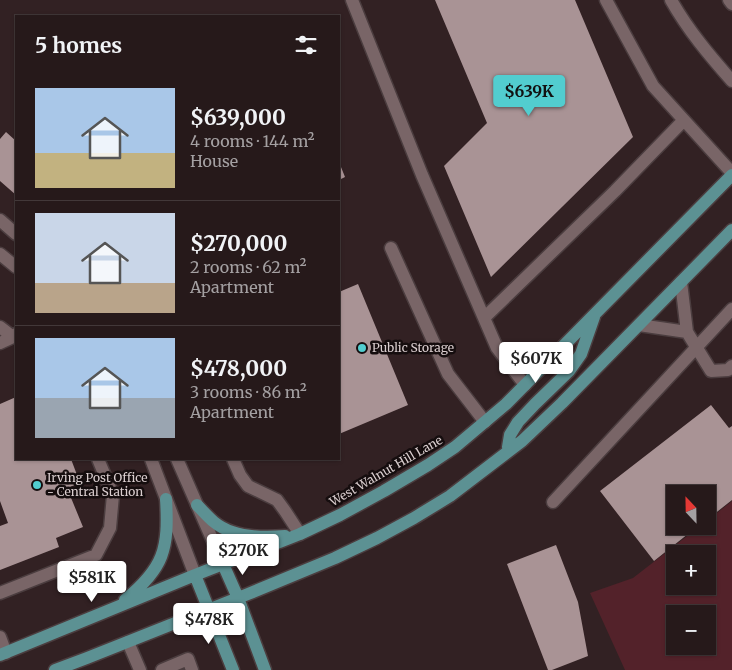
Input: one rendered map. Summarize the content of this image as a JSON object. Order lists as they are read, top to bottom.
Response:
{
  "streets": {
    "main road": ["West Walnut Hill Lane"]
  },
  "places": ["Public Storage", "Irving Post Office - Central Station"],
  "north": "top",
  "page": {
    "heading": "5 homes",
    "price": [
      "$639K",
      "$607K",
      "$270K",
      "$581K",
      "$478K"
    ],
    "list": [
      {
        "name": "$639,000",
        "note": "4 rooms · 144 m² · House"
      },
      {
        "name": "$270,000",
        "note": "2 rooms · 62 m² · Apartment"
      },
      {
        "name": "$478,000",
        "note": "3 rooms · 86 m² · Apartment"
      }
    ],
    "map_buttons": ["+", "−"]
  }
}
